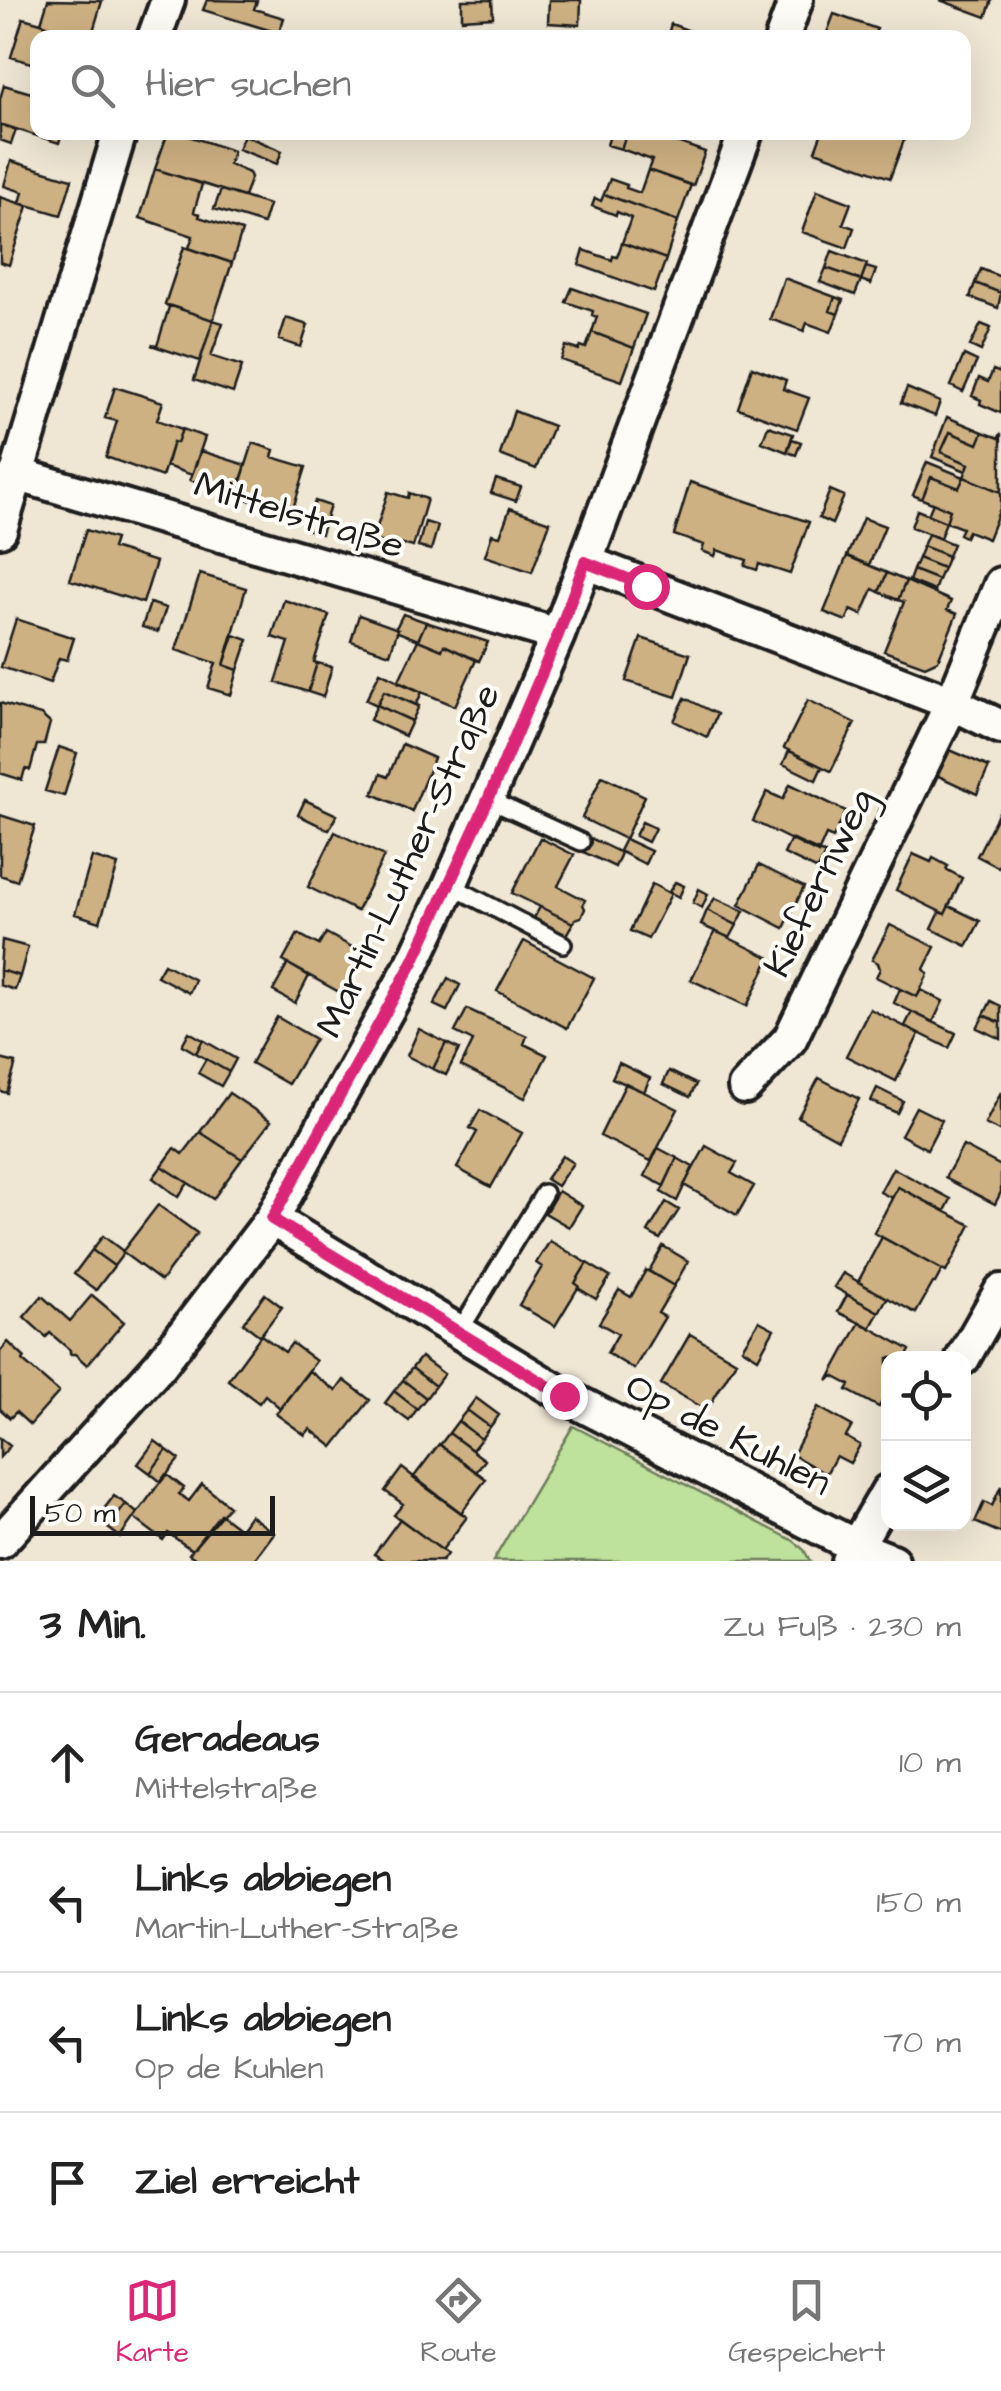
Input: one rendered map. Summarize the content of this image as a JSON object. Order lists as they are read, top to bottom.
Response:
{
  "streets": {
    "street": [
      "Mittelstraße",
      "Martin-Luther-Straße",
      "Kiefernweg",
      "Op de Kuhlen"
    ]
  },
  "crossings": [
    ["Mittelstraße", "Martin-Luther-Straße"],
    ["Martin-Luther-Straße", "Op de Kuhlen"]
  ],
  "scale_bar": "50 m",
  "page": {
    "search": "Hier suchen",
    "scale": "50 m",
    "heading": ["3 Min.", "Zu Fuß · 230 m"],
    "list": [
      ["Geradeaus", "Mittelstraße", "10 m"],
      ["Links abbiegen", "Martin-Luther-Straße", "150 m"],
      ["Links abbiegen", "Op de Kuhlen", "70 m"],
      "Ziel erreicht"
    ],
    "nav": ["Karte", "Route", "Gespeichert"]
  }
}
